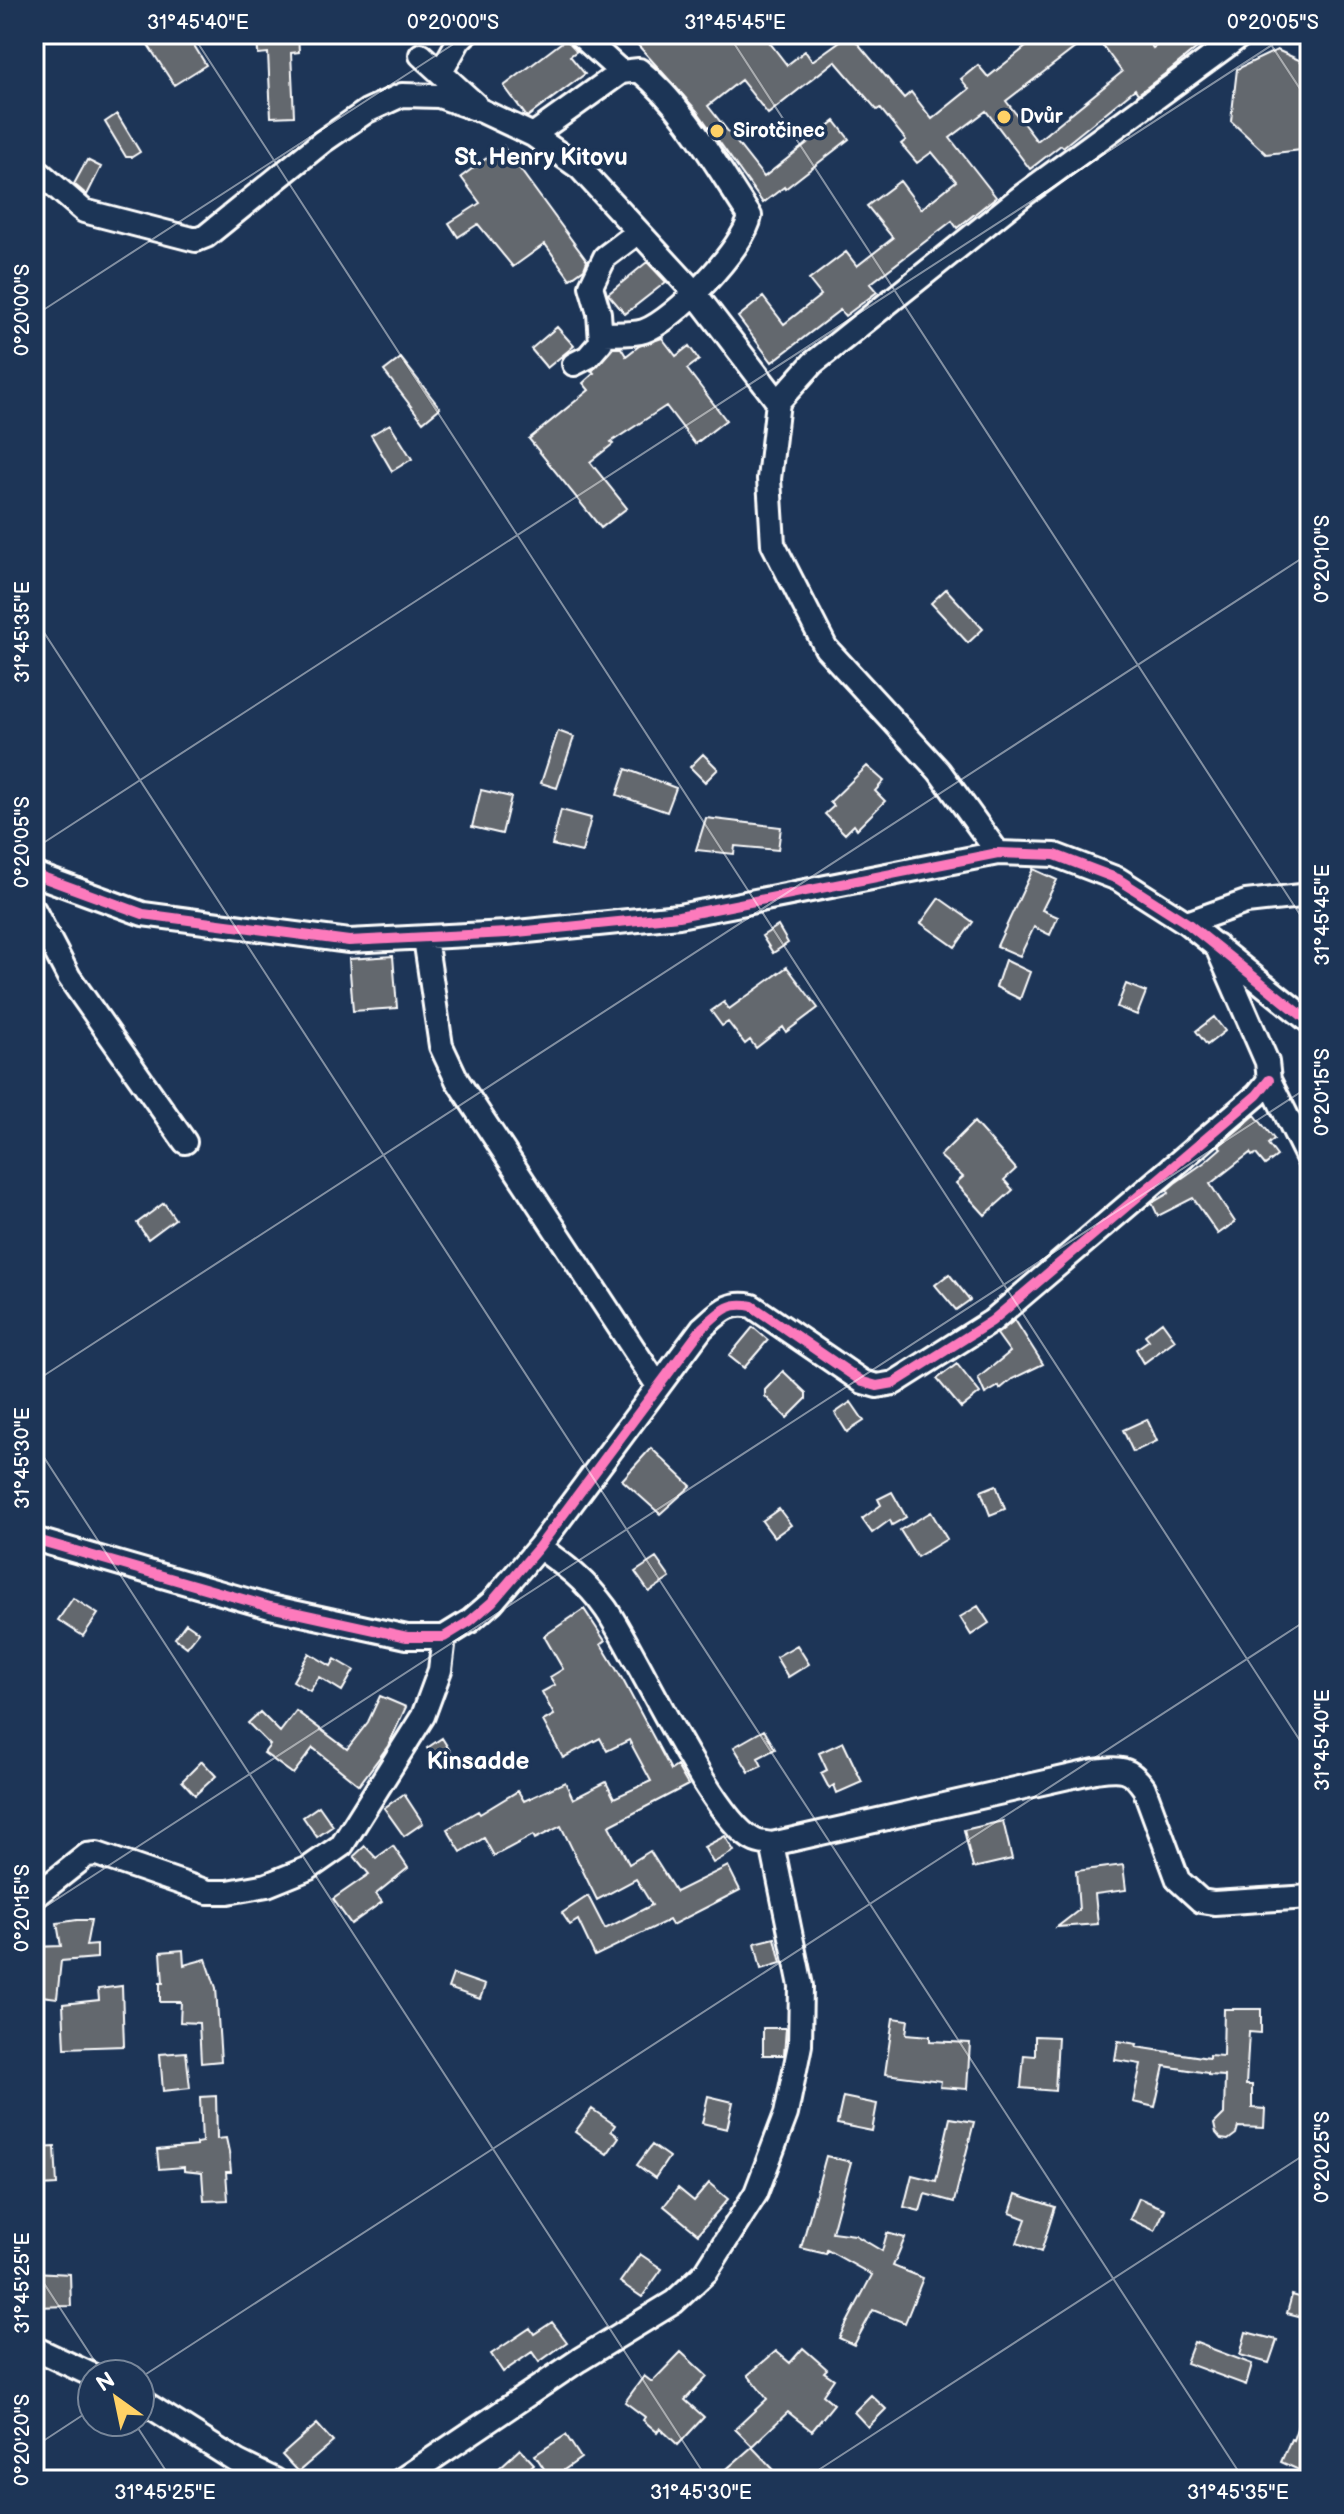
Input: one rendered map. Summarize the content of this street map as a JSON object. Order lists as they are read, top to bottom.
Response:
{
  "districts": ["St. Henry Kitovu", "Kinsadde"],
  "places": ["Dvůr", "Sirotčinec"],
  "north": "top left",
  "coordinates": [
    "31°45'40\"E",
    "0°20'00\"S",
    "31°45'45\"E",
    "0°20'05\"S",
    "0°20'10\"S",
    "31°45'35\"E",
    "0°20'15\"S",
    "31°45'30\"E",
    "0°20'25\"S",
    "31°45'25\"E",
    "0°20'20\"S"
  ]
}
